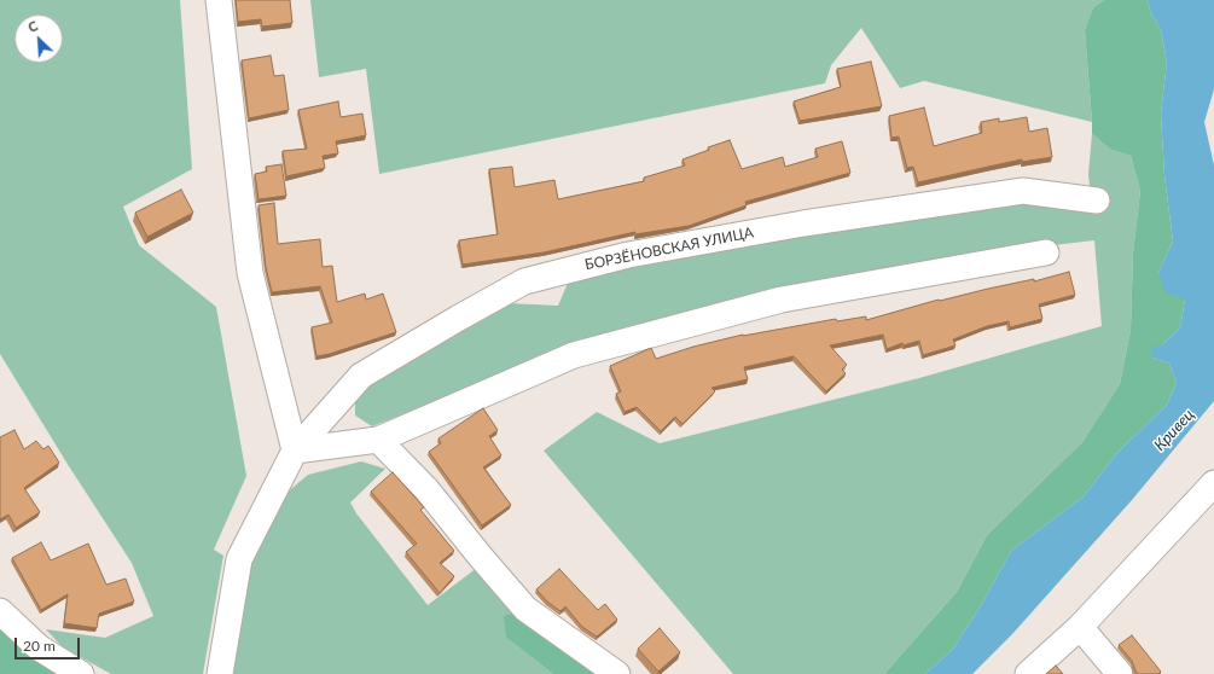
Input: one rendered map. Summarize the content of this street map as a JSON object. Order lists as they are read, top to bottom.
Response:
{
  "streets": {
    "street": ["БОРЗЁНОВСКАЯ УЛИЦА"]
  },
  "water": ["Кривец"],
  "scale_bar": "20 m",
  "north": "top left"
}
